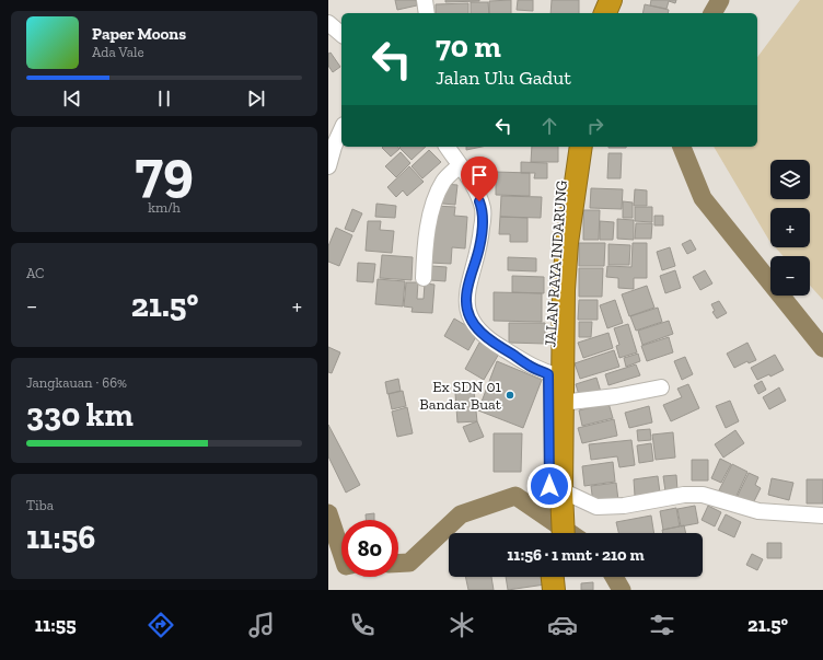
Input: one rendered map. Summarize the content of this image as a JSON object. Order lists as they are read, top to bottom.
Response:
{
  "streets": {
    "highway": ["JALAN RAYA INDARUNG"]
  },
  "places": ["Ex SDN 01 Bandar Buat"],
  "page": {
    "turn": ["70 m", "Jalan Ulu Gadut"],
    "song": ["Paper Moons", "Ada Vale"],
    "tile": [
      ["79", "km/h"],
      "AC",
      ["Jangkauan · 66%", "330 km"],
      ["Tiba", "11:56"]
    ],
    "map_buttons": ["+", "−"],
    "heat": ["−", "21.5°", "+"],
    "limit": "80",
    "trip": "11:56 · 1 mnt · 210 m",
    "tabs": ["11:55", "21.5°"]
  }
}
